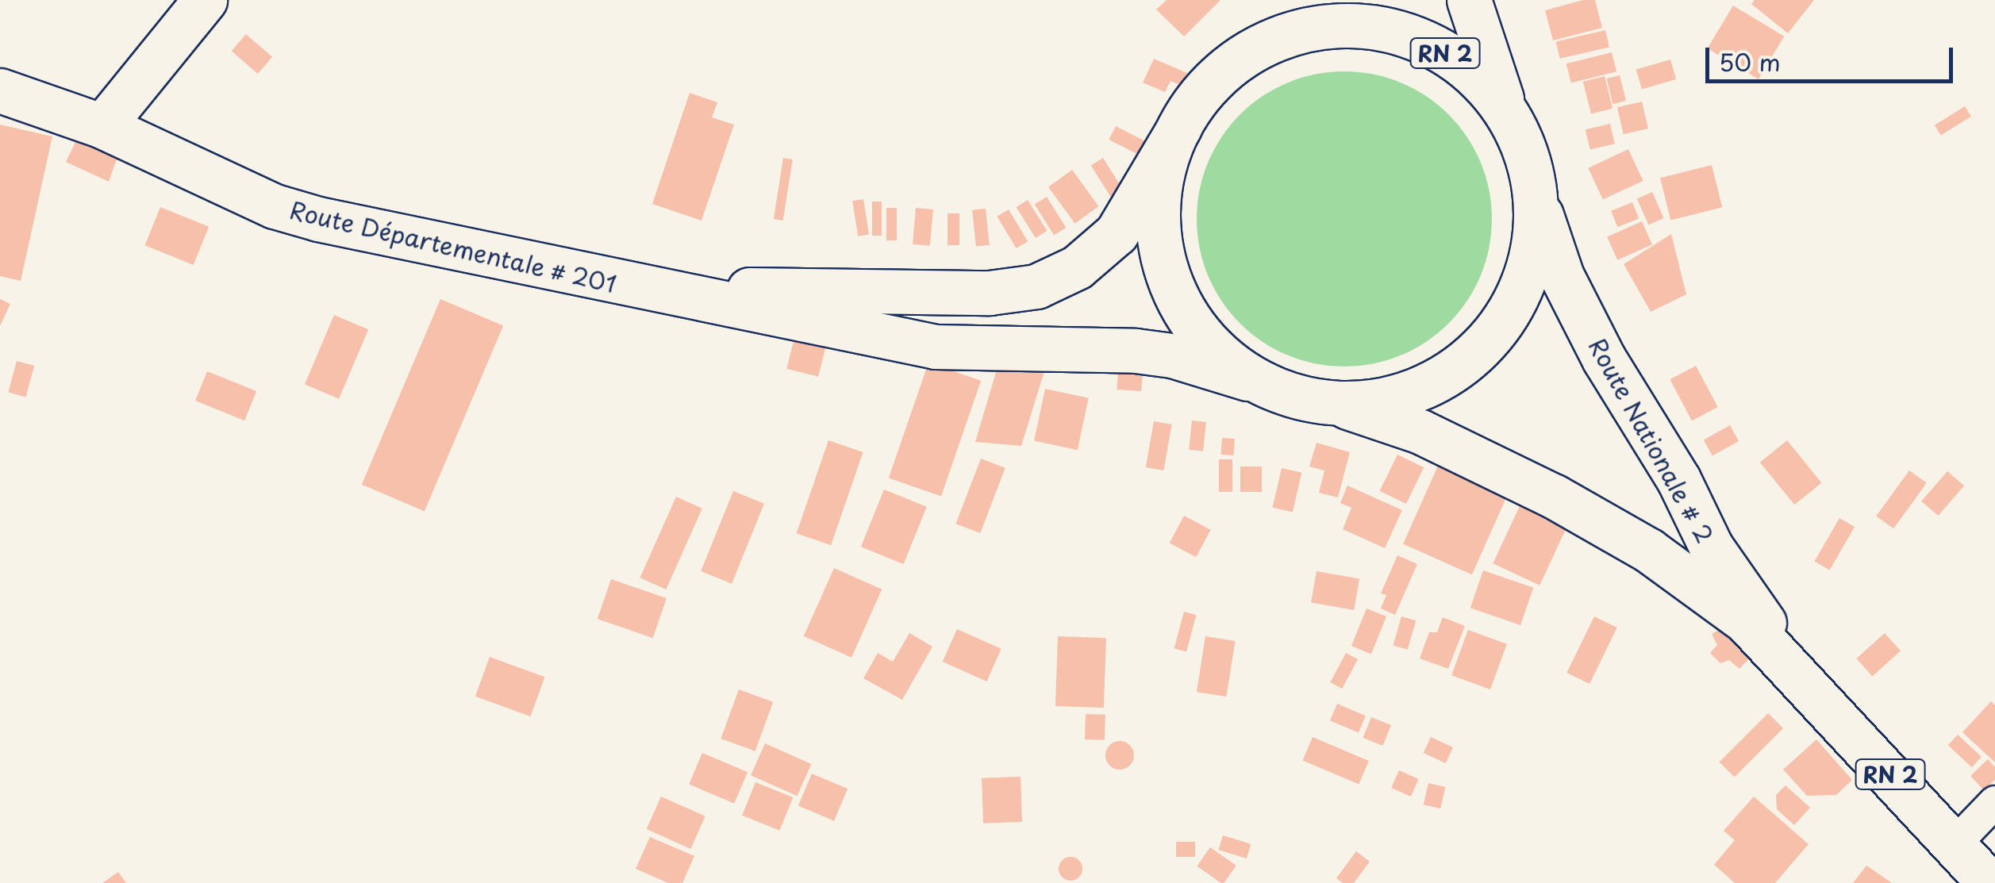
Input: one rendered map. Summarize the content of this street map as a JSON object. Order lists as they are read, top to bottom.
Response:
{
  "streets": {
    "main road": ["RN 2", "Route Départementale # 201", "Route Nationale # 2"]
  },
  "crossings": [
    ["RN 2", "Route Départementale # 201"],
    ["RN 2", "Route Nationale # 2"]
  ],
  "scale_bar": "50 m"
}
